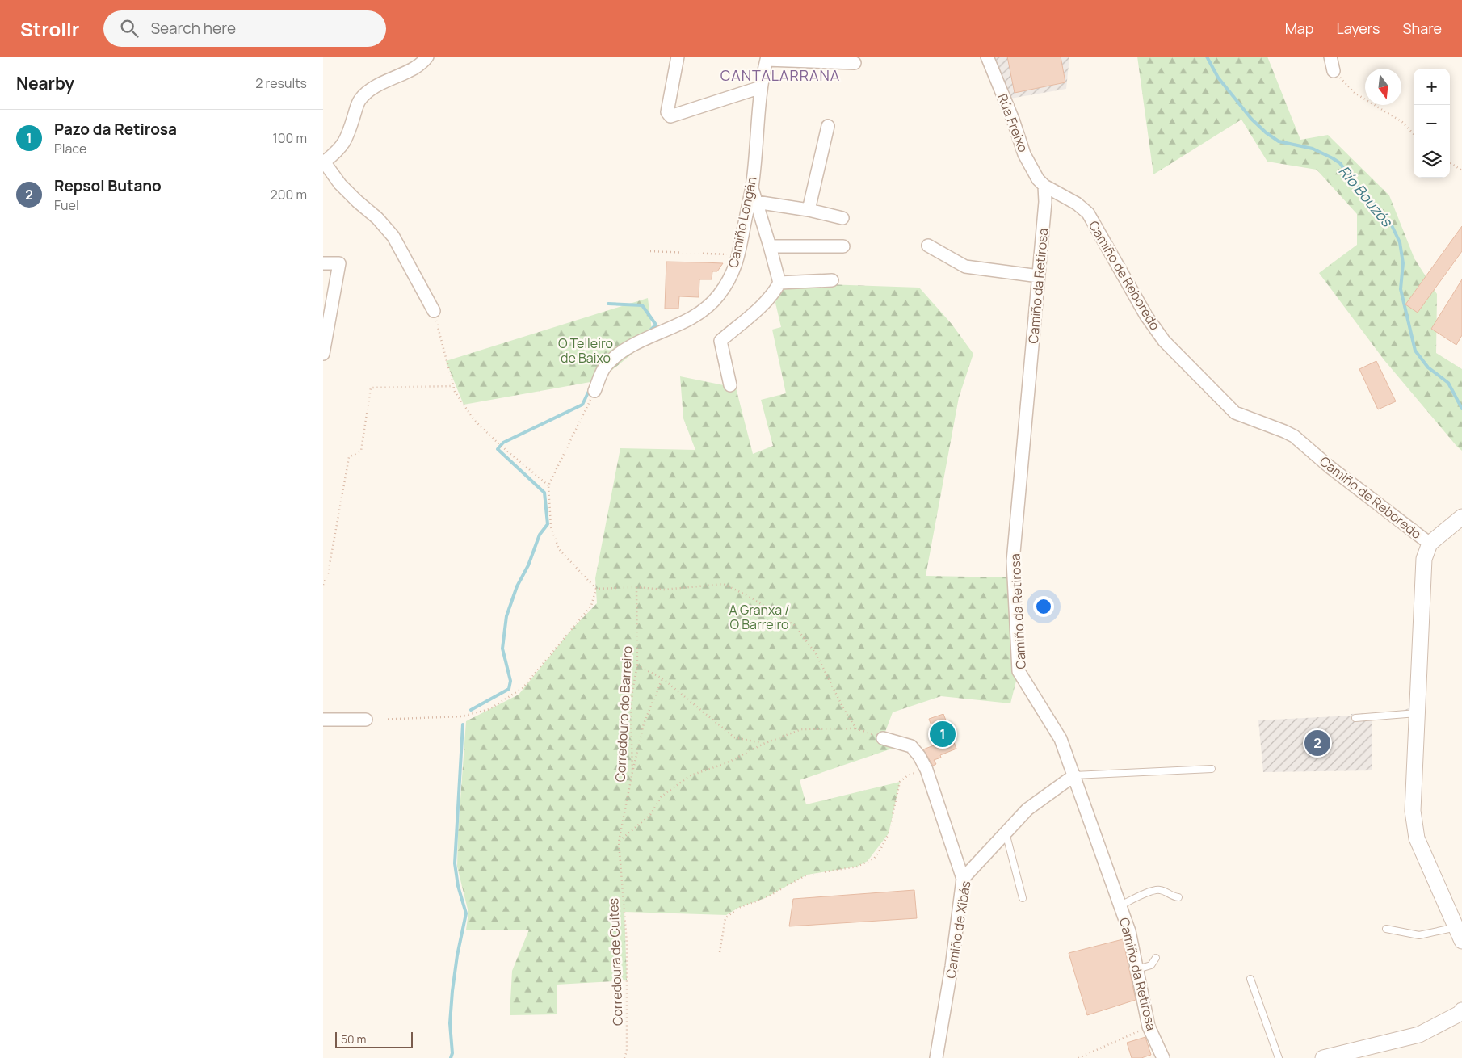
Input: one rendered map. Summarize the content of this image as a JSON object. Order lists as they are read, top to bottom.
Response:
{
  "streets": {
    "street": [
      "Rúa Freixo",
      "Camiño Longán",
      "Camiño de Reboredo",
      "Camiño da Retirosa",
      "Camiño de Xibás"
    ],
    "path": ["Corredouro do Barreiro", "Corredoura de Cuites"]
  },
  "crossings": [
    ["Rúa Freixo", "Camiño de Reboredo"],
    ["Rúa Freixo", "Camiño da Retirosa"],
    ["Camiño de Reboredo", "Camiño da Retirosa"],
    ["Camiño da Retirosa", "Camiño de Xibás"],
    ["Corredouro do Barreiro", "Corredoura de Cuites"]
  ],
  "districts": ["CANTALARRANA"],
  "water": ["Río Bouzós"],
  "parks": ["O Telleiro de Baixo", "A Granxa / O Barreiro"],
  "scale_bar": "50 m",
  "north": "bottom",
  "page": {
    "header": "Strollr",
    "search": "Search here",
    "nav": ["Map", "Layers", "Share"],
    "heading": ["Nearby", "2 results"],
    "map_buttons": ["+", "−"],
    "list": [
      {
        "mark": "1",
        "name": "Pazo da Retirosa",
        "note": "Place",
        "value": "100 m"
      },
      {
        "mark": "2",
        "name": "Repsol Butano",
        "note": "Fuel",
        "value": "200 m"
      }
    ],
    "pins": ["1", "2"],
    "scale": "50 m"
  }
}
